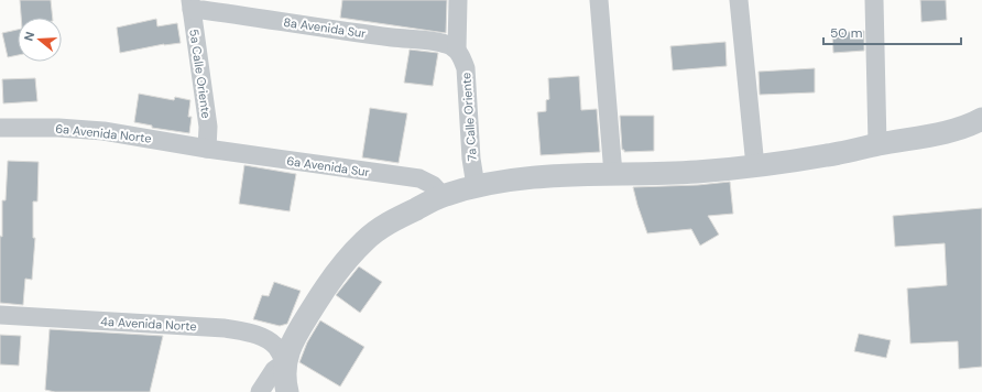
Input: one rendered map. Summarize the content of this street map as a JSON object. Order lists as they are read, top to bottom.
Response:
{
  "streets": {
    "street": [
      "8a Avenida Sur",
      "5a Calle Oriente",
      "7a Calle Oriente",
      "6a Avenida Norte",
      "6a Avenida Sur",
      "4a Avenida Norte"
    ]
  },
  "crossings": [
    ["8a Avenida Sur", "5a Calle Oriente"],
    ["8a Avenida Sur", "7a Calle Oriente"],
    ["5a Calle Oriente", "6a Avenida Norte"],
    ["5a Calle Oriente", "6a Avenida Sur"],
    ["6a Avenida Norte", "6a Avenida Sur"]
  ],
  "scale_bar": "50 m",
  "north": "left"
}
